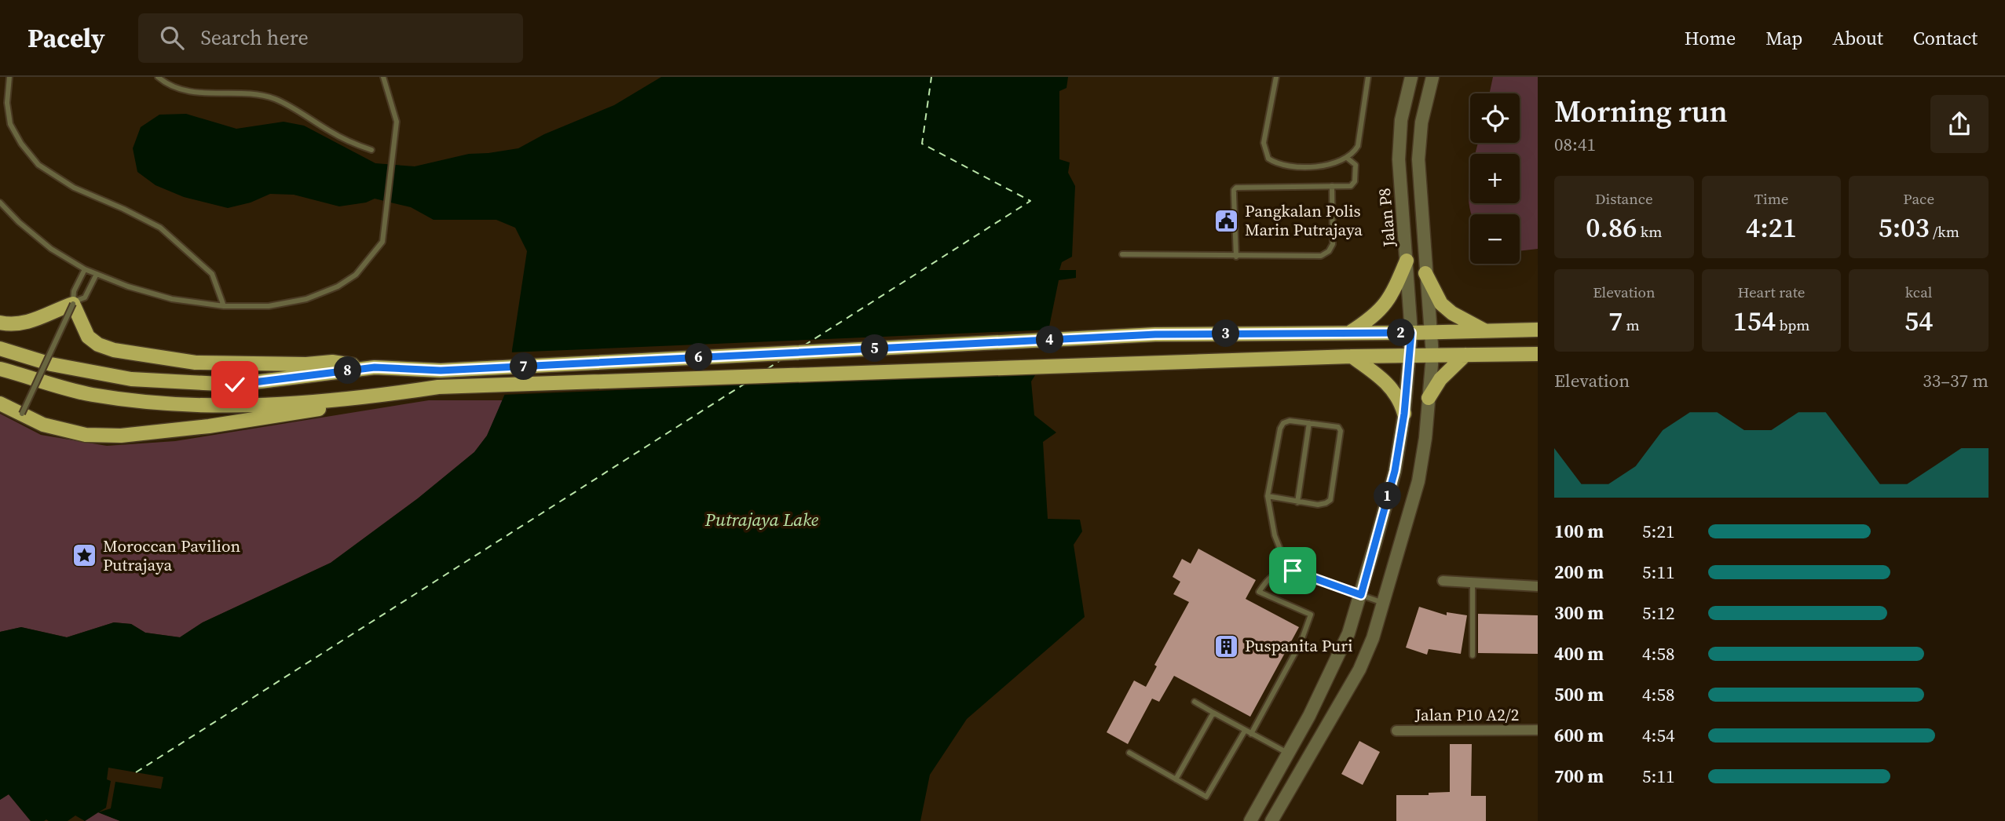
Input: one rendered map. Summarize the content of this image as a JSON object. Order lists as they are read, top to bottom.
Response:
{
  "streets": {
    "street": ["Jalan P8", "Jalan P10 A2/2"]
  },
  "water": ["Putrajaya Lake"],
  "places": {
    "public building": ["Pangkalan Polis Marin Putrajaya"],
    "place": ["Moroccan Pavilion Putrajaya"],
    "building": ["Puspanita Puri"]
  },
  "page": {
    "header": "Pacely",
    "search": "Search here",
    "nav": [
      "Home",
      "Map",
      "About",
      "Contact"
    ],
    "heading": ["Morning run", "08:41"],
    "map_buttons": ["+", "−"],
    "stats": [
      ["Distance", "0.86 km"],
      ["Time", "4:21"],
      ["Pace", "5:03 /km"],
      ["Elevation", "7 m"],
      ["Heart rate", "154 bpm"],
      ["kcal", "54"]
    ],
    "pins": [
      "2",
      "3",
      "4",
      "5",
      "6",
      "7",
      "8",
      "1"
    ],
    "chart": ["Elevation", "33–37 m"],
    "list": [
      {
        "name": "100 m",
        "note": "5:21"
      },
      {
        "name": "200 m",
        "note": "5:11"
      },
      {
        "name": "300 m",
        "note": "5:12"
      },
      {
        "name": "400 m",
        "note": "4:58"
      },
      {
        "name": "500 m",
        "note": "4:58"
      },
      {
        "name": "600 m",
        "note": "4:54"
      },
      {
        "name": "700 m",
        "note": "5:11"
      }
    ]
  }
}
